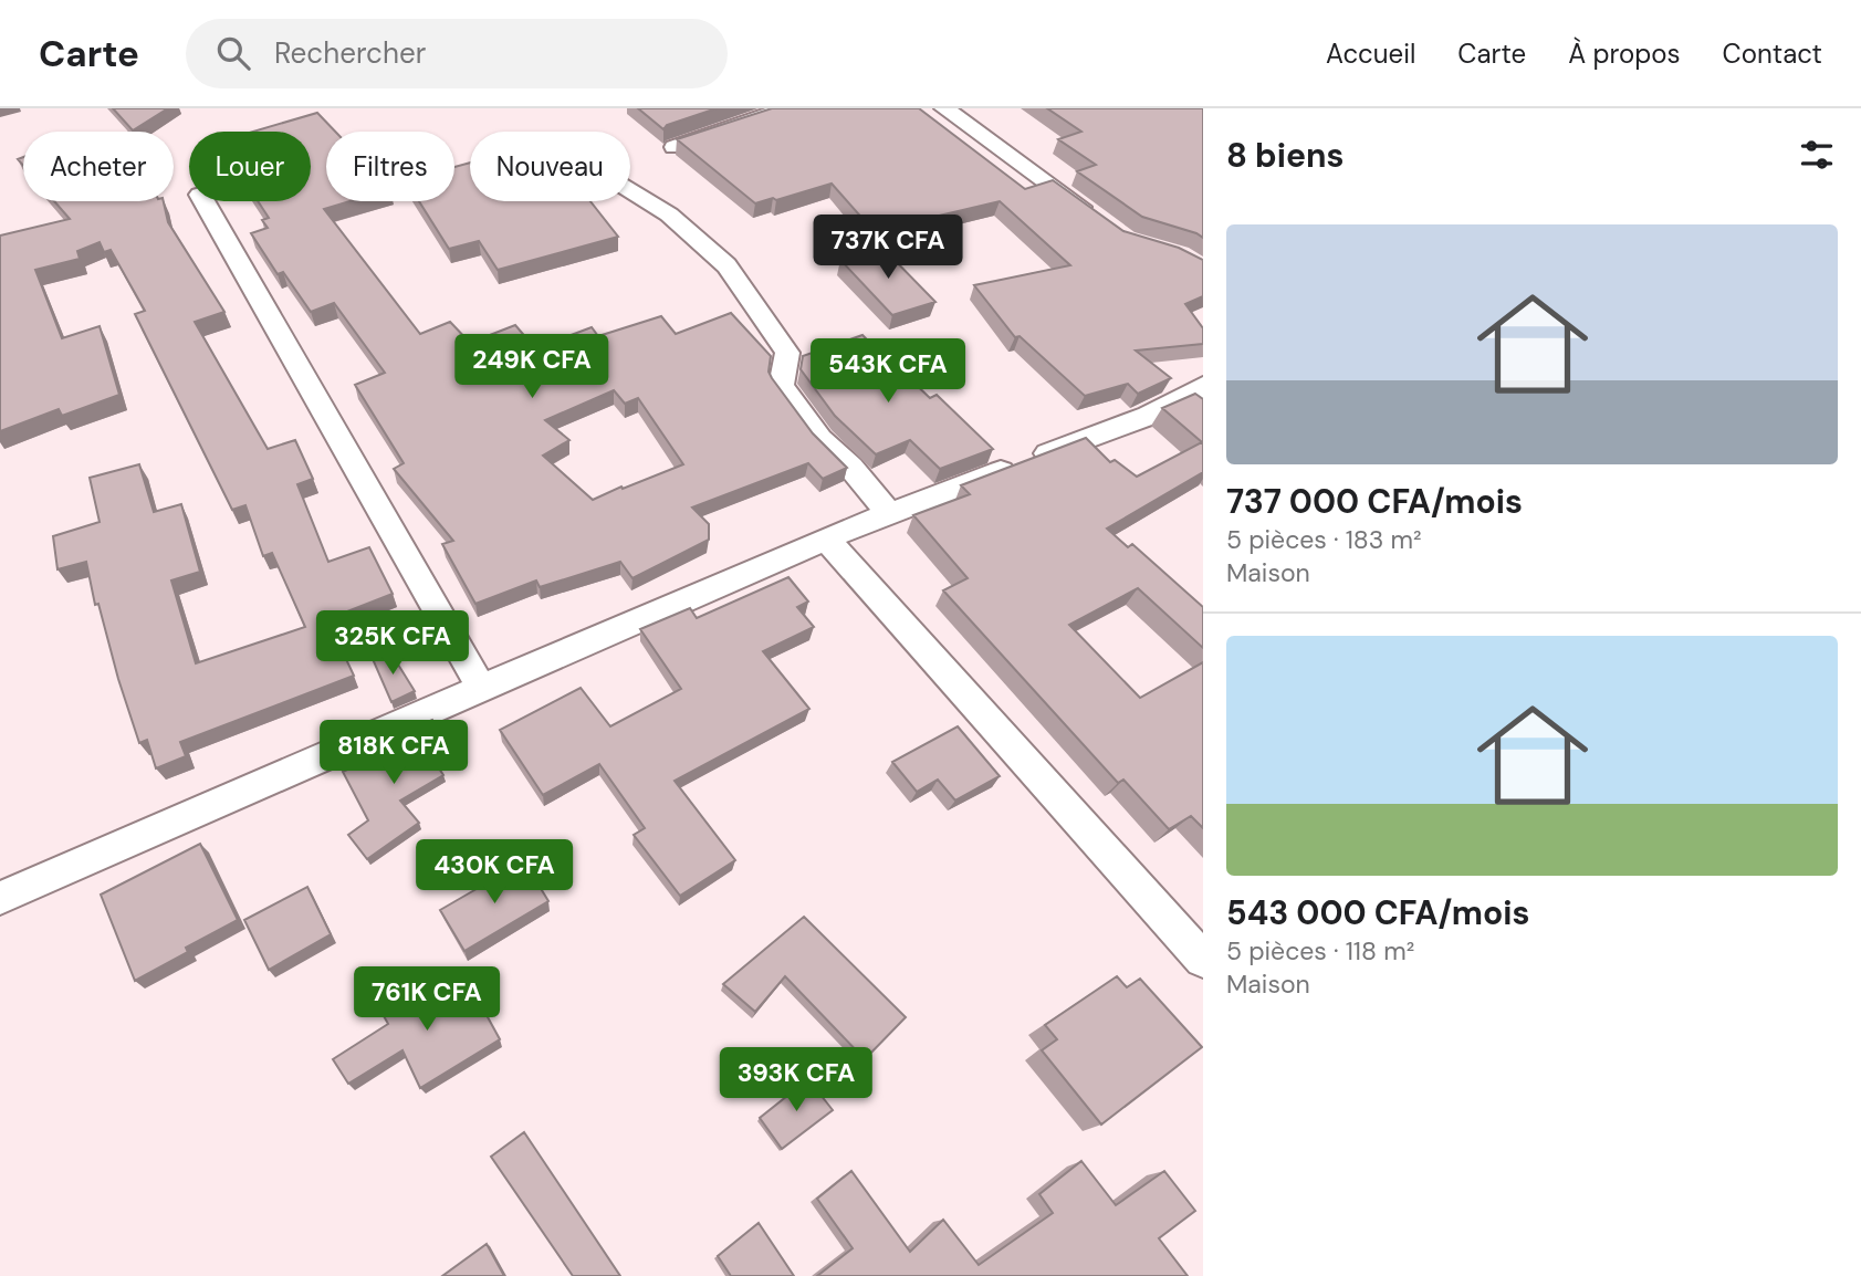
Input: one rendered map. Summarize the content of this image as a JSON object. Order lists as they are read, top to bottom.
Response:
{
  "page": {
    "header": "Carte",
    "search": "Rechercher",
    "nav": [
      "Accueil",
      "Carte",
      "À propos",
      "Contact"
    ],
    "heading": "8 biens",
    "chip": [
      "Acheter",
      "Louer",
      "Filtres",
      "Nouveau"
    ],
    "list": [
      {
        "name": "737 000 CFA/mois",
        "note": "5 pièces · 183 m² · Maison"
      },
      {
        "name": "543 000 CFA/mois",
        "note": "5 pièces · 118 m² · Maison"
      }
    ],
    "price": [
      "737K CFA",
      "249K CFA",
      "543K CFA",
      "325K CFA",
      "818K CFA",
      "430K CFA",
      "761K CFA",
      "393K CFA"
    ]
  }
}
